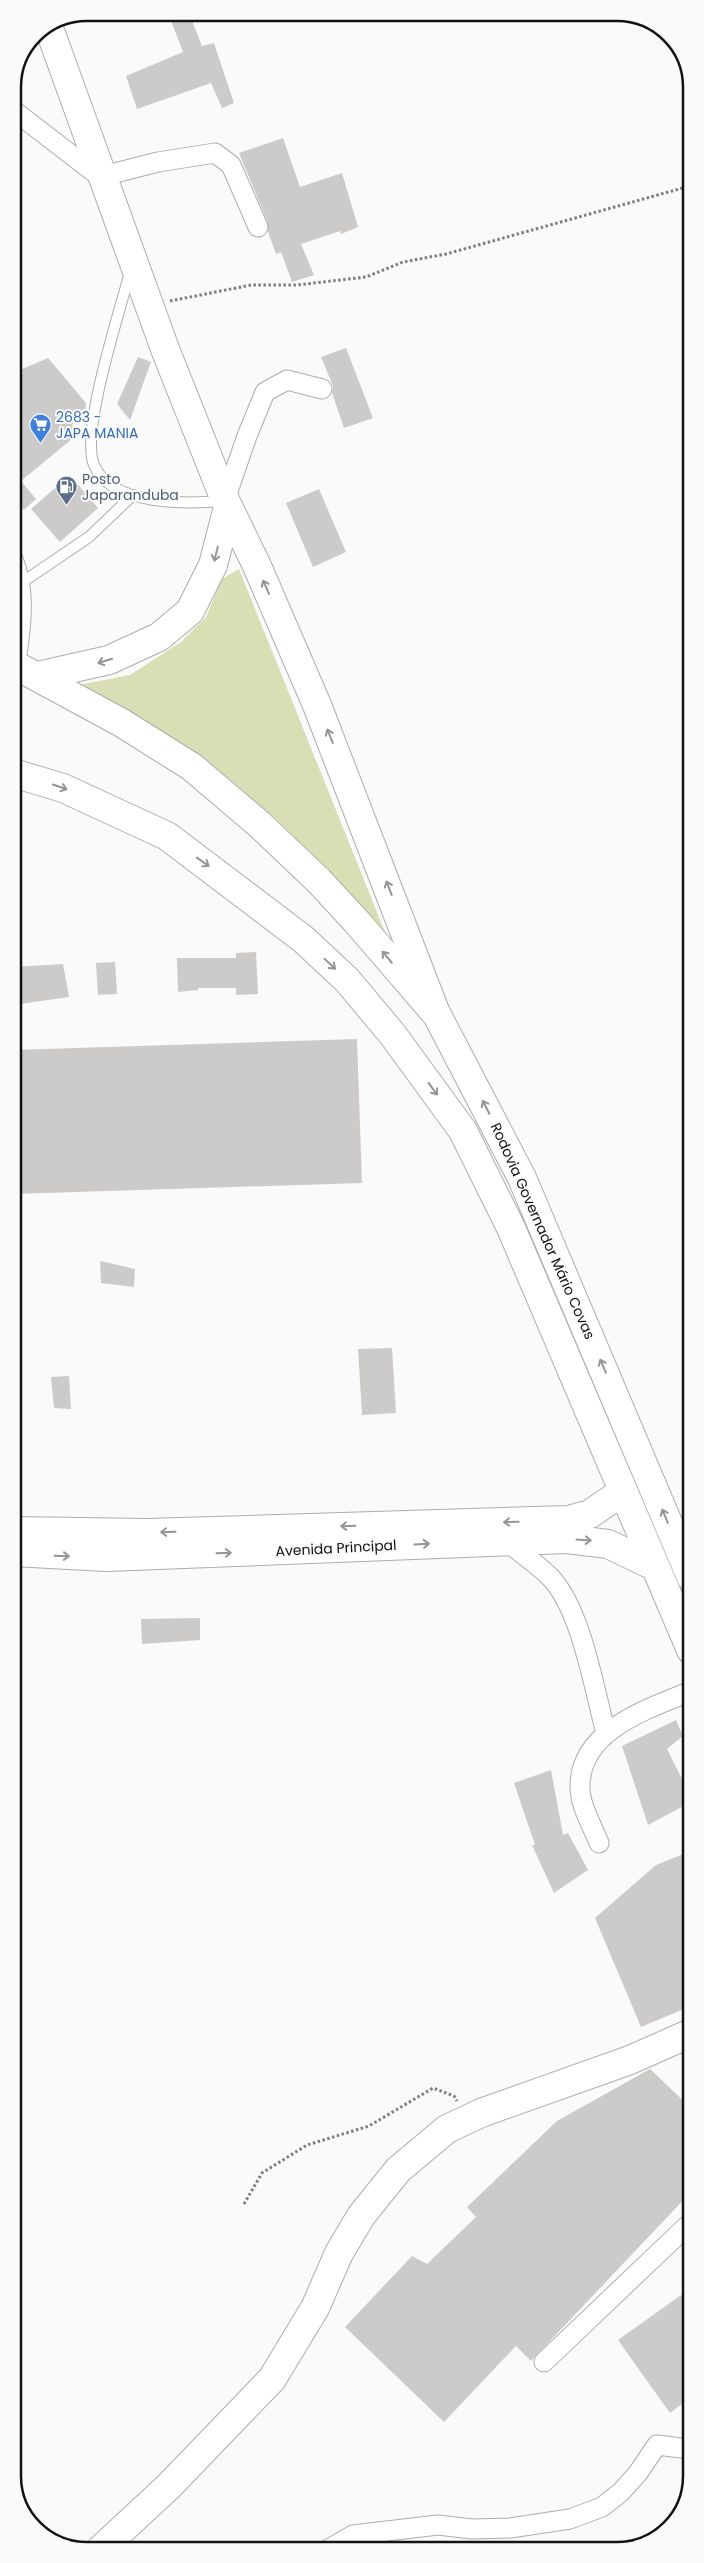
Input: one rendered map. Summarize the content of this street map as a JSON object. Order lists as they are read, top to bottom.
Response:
{
  "streets": {
    "main road": ["Rodovia Governador Mário Covas", "Avenida Principal"]
  },
  "crossings": [
    ["Rodovia Governador Mário Covas", "Avenida Principal"]
  ],
  "places": {
    "supermarket": ["2683 - JAPA MANIA"],
    "fuel station": ["Posto Japaranduba"]
  }
}
